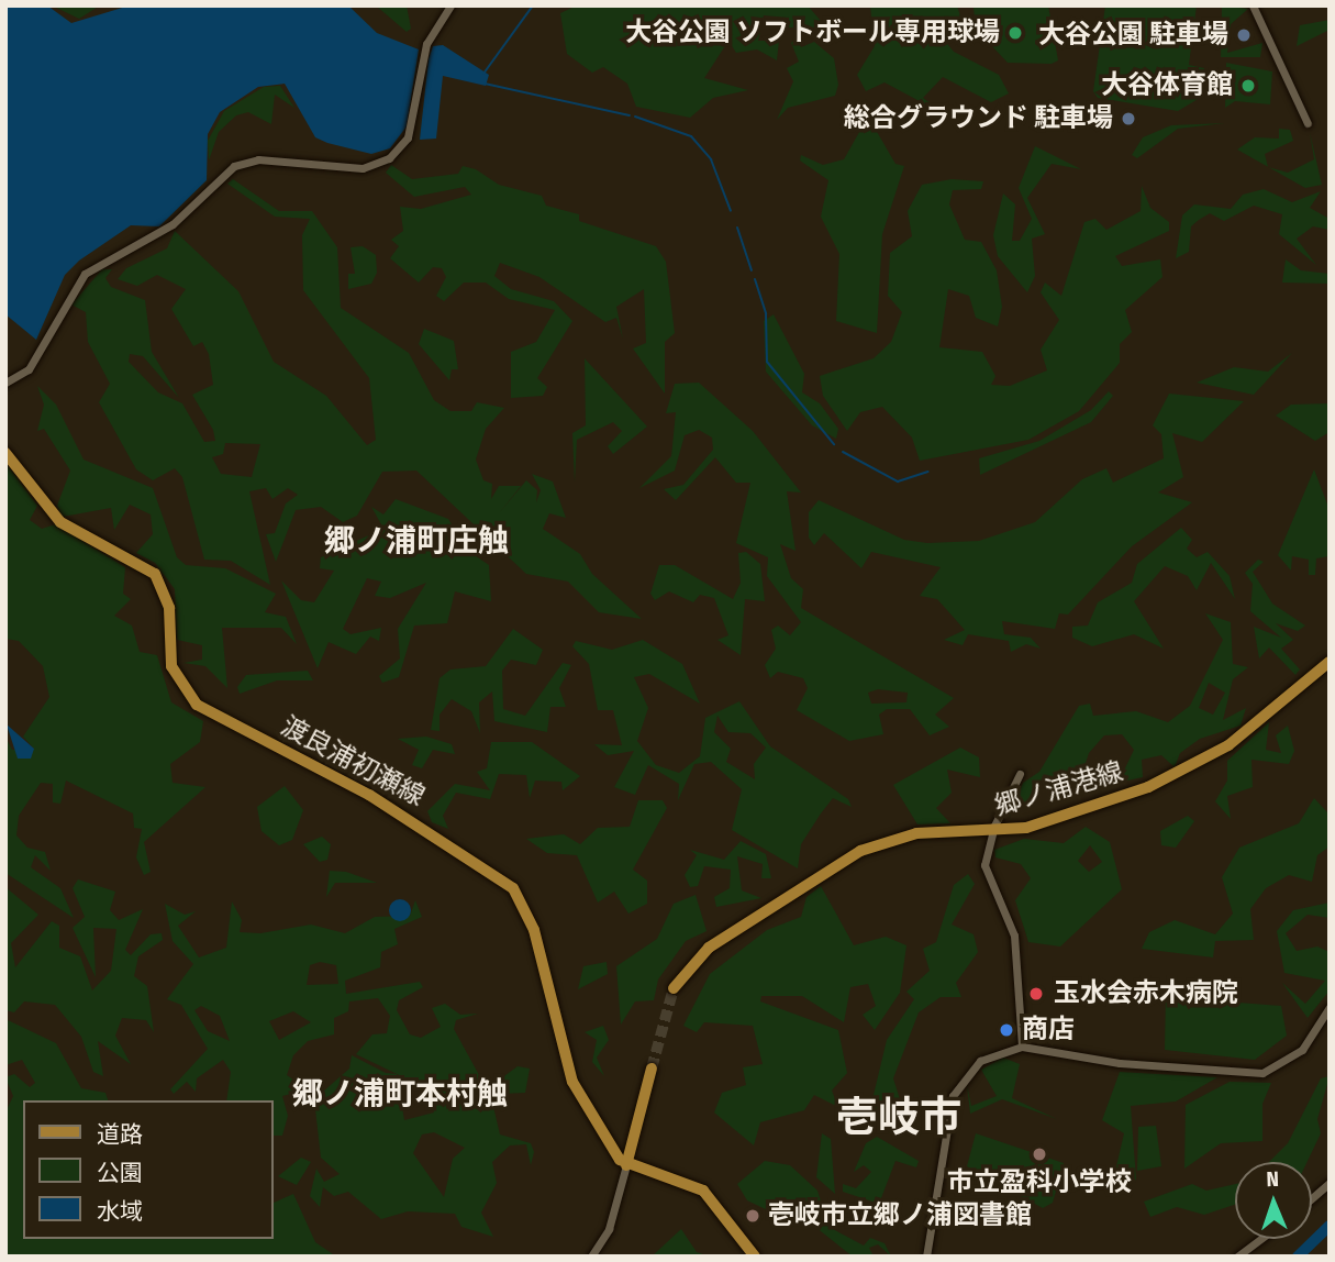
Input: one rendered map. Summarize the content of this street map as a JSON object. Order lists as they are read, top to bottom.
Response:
{
  "streets": {
    "main road": ["渡良浦初瀬線", "郷ノ浦港線"]
  },
  "districts": ["郷ノ浦町庄触", "郷ノ浦町本村触", "壱岐市"],
  "places": [
    "大谷公園 ソフトボール専用球場",
    "大谷公園 駐車場",
    "大谷体育館",
    "総合グラウンド 駐車場",
    "玉水会赤木病院",
    "商店",
    "市立盈科小学校",
    "壱岐市立郷ノ浦図書館"
  ],
  "legend": ["道路", "公園", "水域"],
  "north": "top"
}
